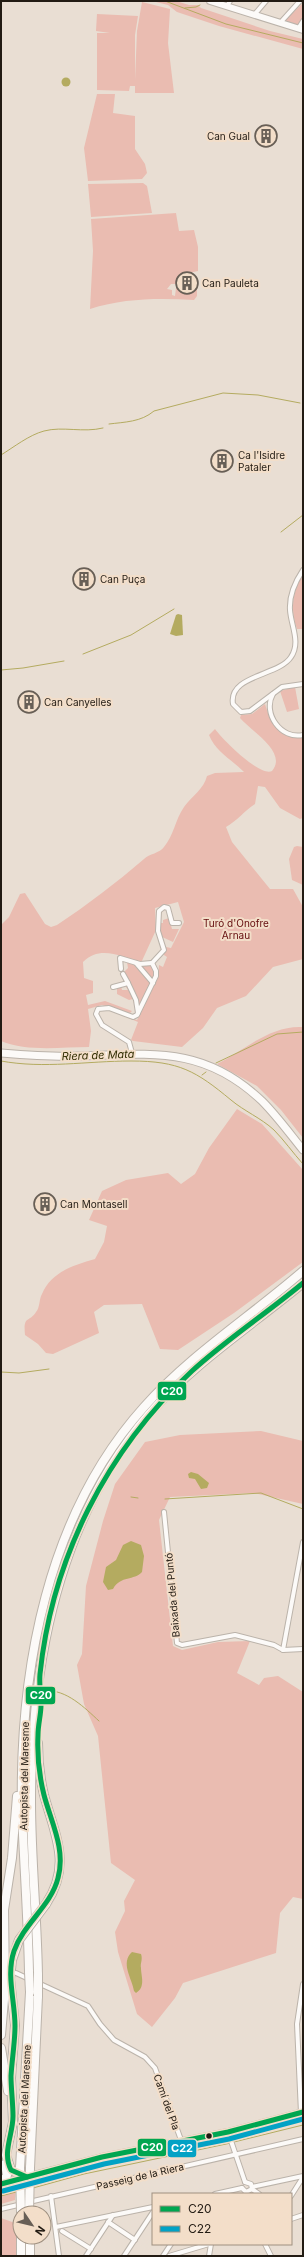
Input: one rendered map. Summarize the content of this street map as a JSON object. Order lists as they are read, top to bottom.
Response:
{
  "streets": {
    "highway": ["Autopista del Maresme"],
    "street": ["Baixada del Puntó", "Camí del Pla", "Passeig de la Riera"]
  },
  "water": ["Riera de Mata"],
  "parks": ["Turó d'Onofre Arnau"],
  "places": {
    "building": [
      "Can Gual",
      "Can Pauleta",
      "Ca l'Isidre Pataler",
      "Can Puça",
      "Can Canyelles",
      "Can Montasell"
    ]
  },
  "lines": ["transit line C20", "transit line C22"],
  "legend": ["C20", "C22"],
  "north": "bottom right"
}
